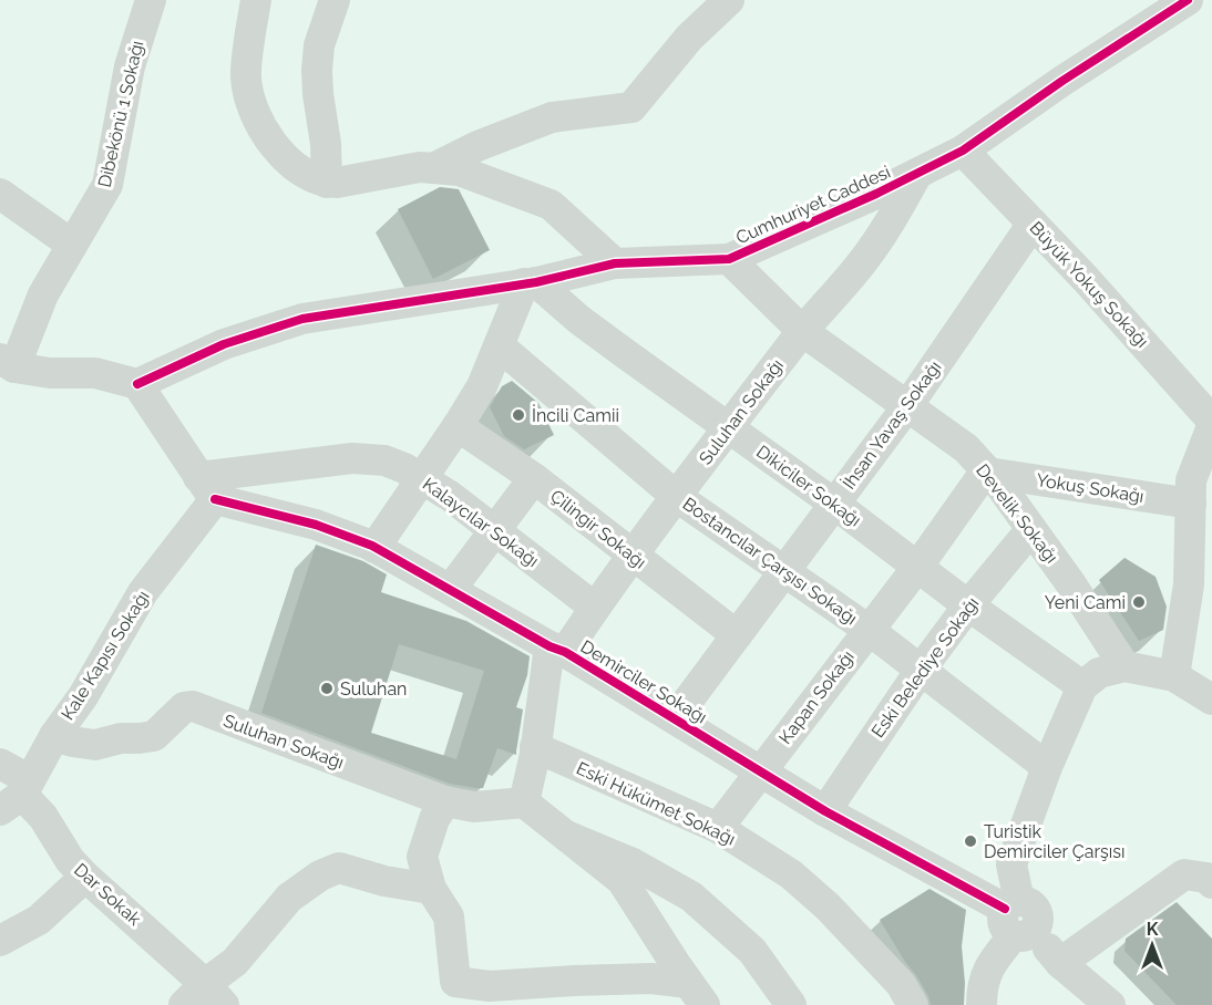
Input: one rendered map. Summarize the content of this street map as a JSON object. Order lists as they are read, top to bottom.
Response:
{
  "streets": {
    "street": [
      "Dibekönü 1 Sokağı",
      "Cumhuriyet Caddesi",
      "Büyük Yokuş Sokağı",
      "Suluhan Sokağı",
      "İhsan Yavaş Sokağı",
      "Dikiciler Sokağı",
      "Yokuş Sokağı",
      "Develik Sokağı",
      "Kalaycılar Sokağı",
      "Çilingir Sokağı",
      "Bostancılar Çarşısı Sokağı",
      "Kale Kapısı Sokağı",
      "Eski Belediye Sokağı",
      "Demirciler Sokağı",
      "Kapan Sokağı",
      "Eski Hükümet Sokağı",
      "Dar Sokak"
    ]
  },
  "crossings": [
    ["Cumhuriyet Caddesi", "Büyük Yokuş Sokağı"],
    ["Cumhuriyet Caddesi", "Suluhan Sokağı"],
    ["Cumhuriyet Caddesi", "Dikiciler Sokağı"],
    ["Cumhuriyet Caddesi", "Develik Sokağı"],
    ["Büyük Yokuş Sokağı", "İhsan Yavaş Sokağı"],
    ["Suluhan Sokağı", "Dikiciler Sokağı"],
    ["Suluhan Sokağı", "Develik Sokağı"],
    ["Suluhan Sokağı", "Kalaycılar Sokağı"],
    ["Suluhan Sokağı", "Çilingir Sokağı"],
    ["Suluhan Sokağı", "Bostancılar Çarşısı Sokağı"],
    ["Suluhan Sokağı", "Kale Kapısı Sokağı"],
    ["Suluhan Sokağı", "Demirciler Sokağı"],
    ["İhsan Yavaş Sokağı", "Dikiciler Sokağı"],
    ["İhsan Yavaş Sokağı", "Develik Sokağı"],
    ["İhsan Yavaş Sokağı", "Çilingir Sokağı"],
    ["İhsan Yavaş Sokağı", "Bostancılar Çarşısı Sokağı"],
    ["İhsan Yavaş Sokağı", "Demirciler Sokağı"],
    ["Dikiciler Sokağı", "Eski Belediye Sokağı"],
    ["Dikiciler Sokağı", "Kapan Sokağı"],
    ["Yokuş Sokağı", "Develik Sokağı"],
    ["Yokuş Sokağı", "Kapan Sokağı"],
    ["Develik Sokağı", "Eski Belediye Sokağı"],
    ["Develik Sokağı", "Kapan Sokağı"],
    ["Kalaycılar Sokağı", "Kale Kapısı Sokağı"],
    ["Kalaycılar Sokağı", "Demirciler Sokağı"],
    ["Bostancılar Çarşısı Sokağı", "Eski Belediye Sokağı"],
    ["Bostancılar Çarşısı Sokağı", "Kapan Sokağı"],
    ["Kale Kapısı Sokağı", "Demirciler Sokağı"],
    ["Kale Kapısı Sokağı", "Dar Sokak"],
    ["Eski Belediye Sokağı", "Demirciler Sokağı"],
    ["Demirciler Sokağı", "Kapan Sokağı"],
    ["Kapan Sokağı", "Eski Hükümet Sokağı"]
  ],
  "places": [
    "İncili Camii",
    "Yeni Cami",
    "Suluhan",
    "Turistik Demirciler Çarşısı"
  ],
  "north": "top"
}
